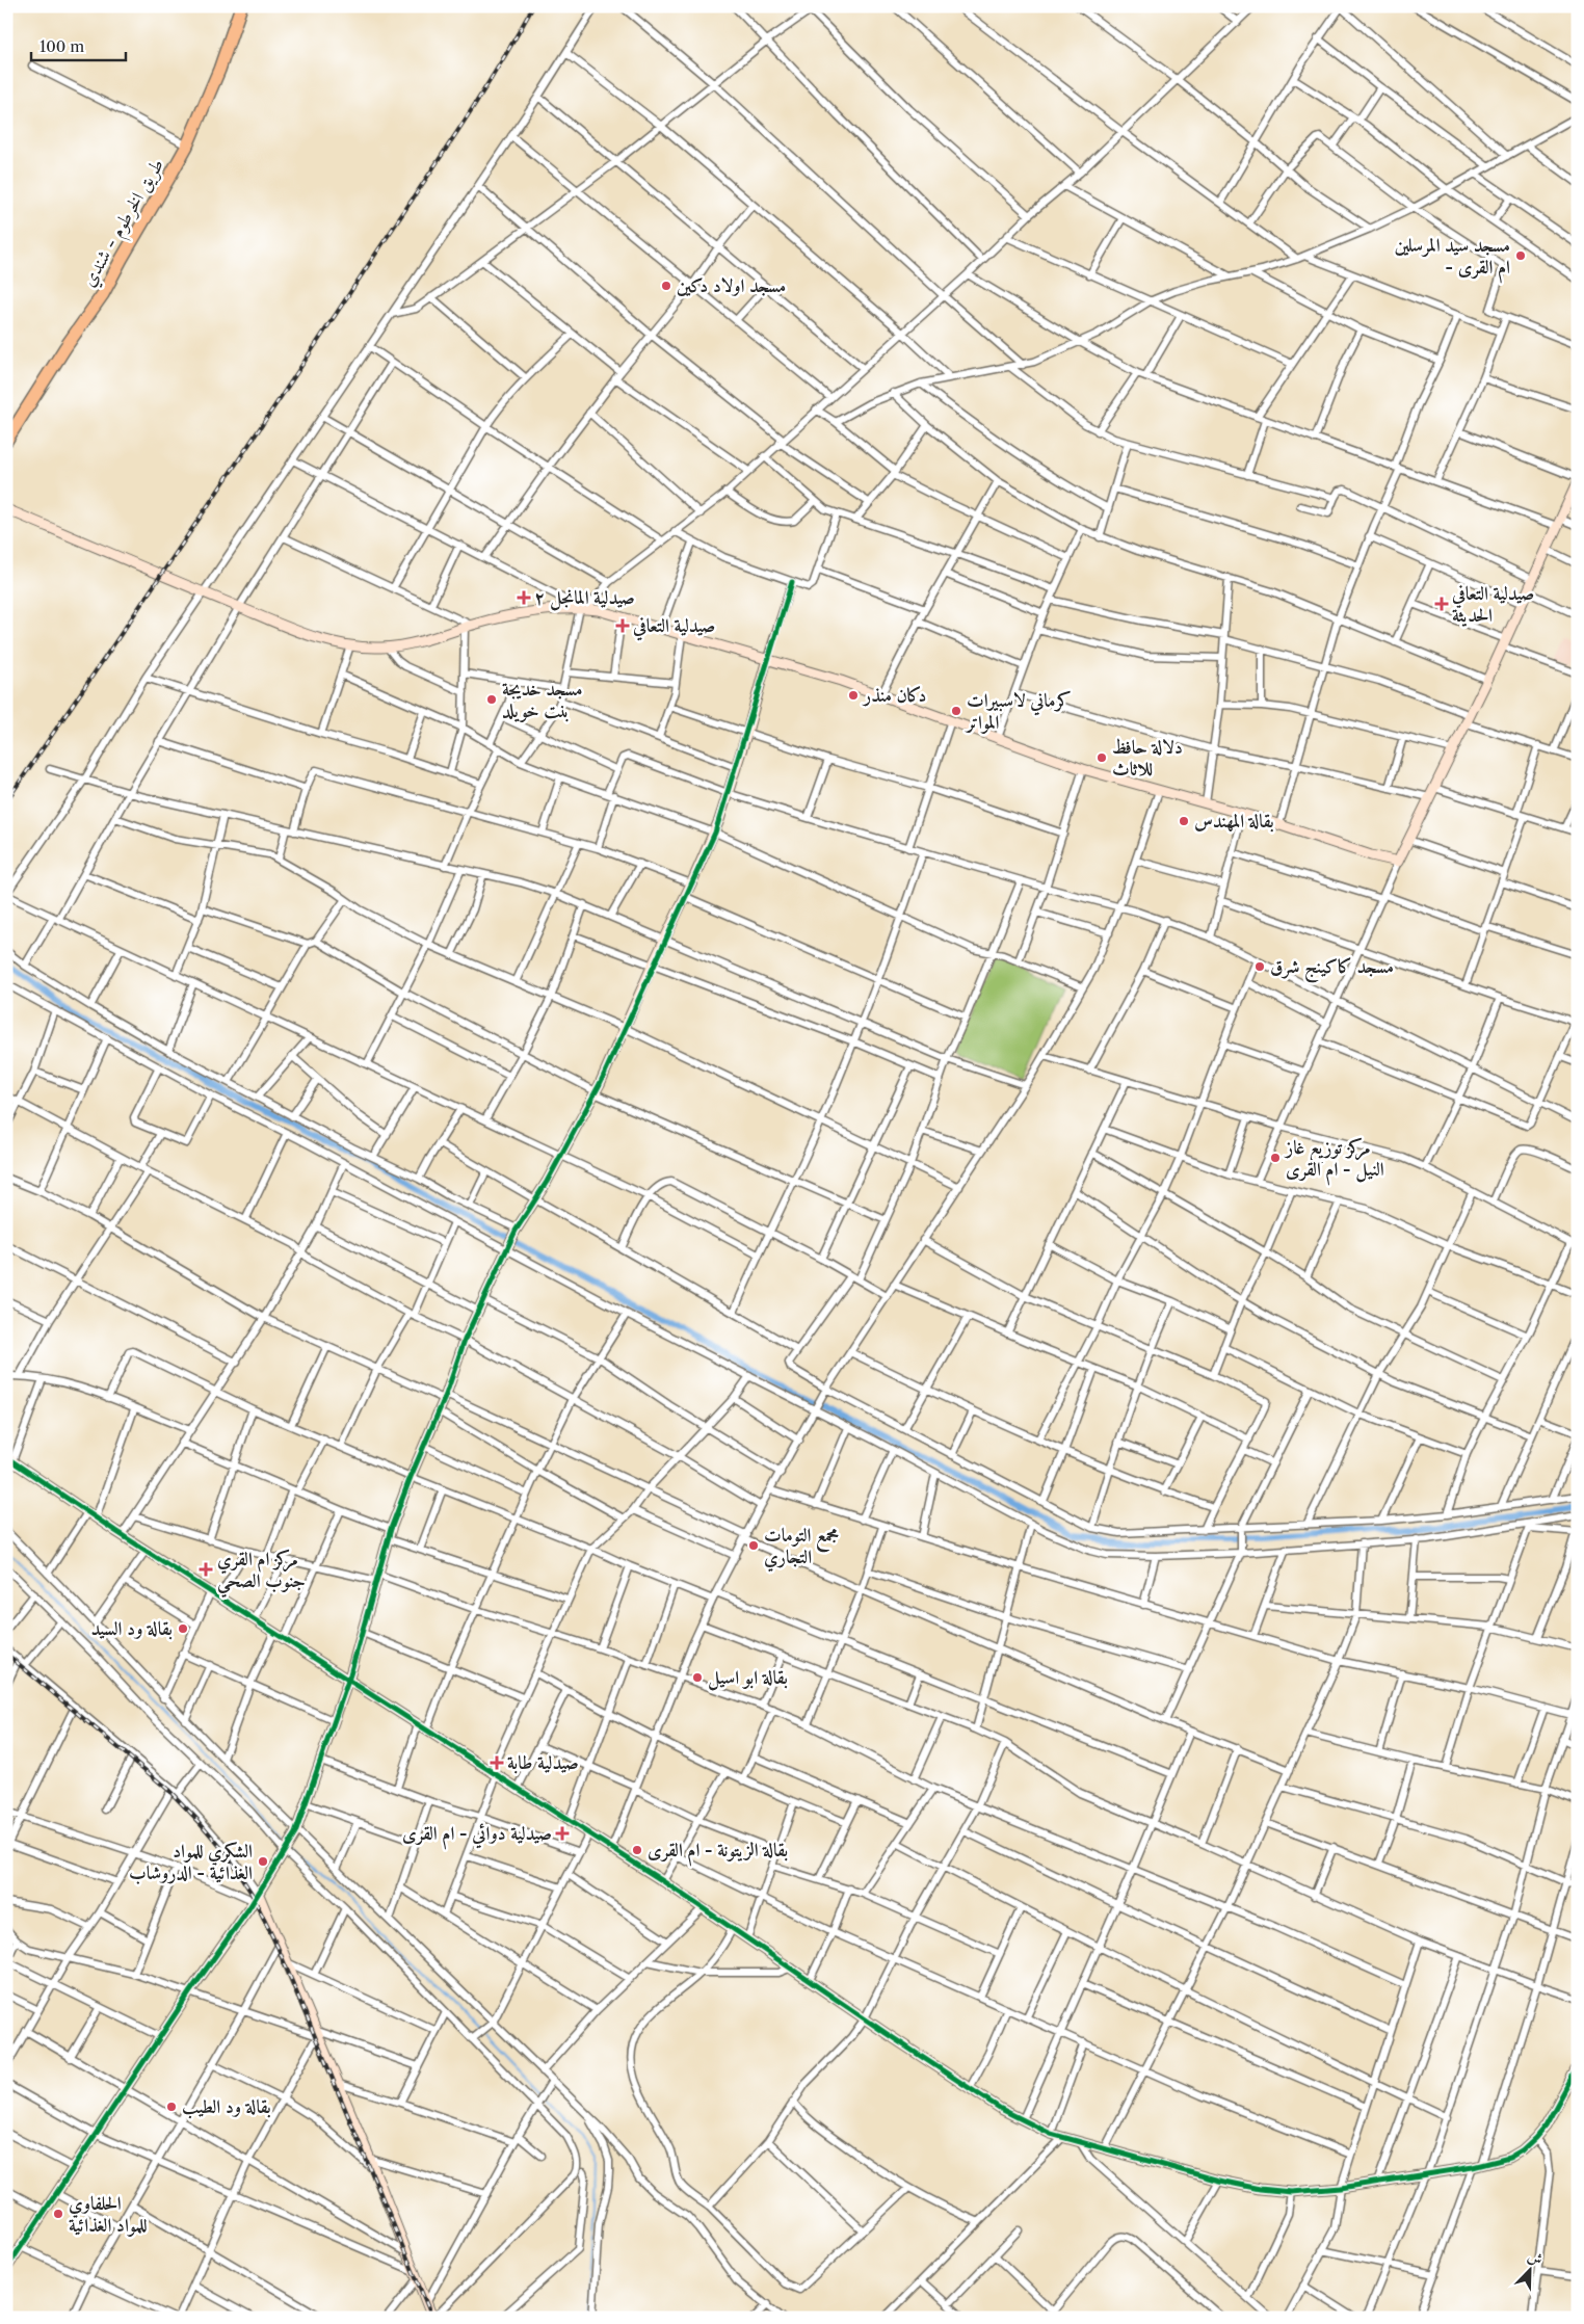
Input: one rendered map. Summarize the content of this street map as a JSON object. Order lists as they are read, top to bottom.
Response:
{
  "streets": {
    "highway": ["طريق الخرطوم - شندي"]
  },
  "places": {
    "other": [
      "مسجد سيد المرسلين - ام القرى",
      "مسجد اولاد دكين",
      "دكان منذر",
      "مسجد خديجة بنت خويلد",
      "كرماني لاسبيرات المواتر",
      "دلالة حافظ للاثاث",
      "بقالة المهندس",
      "مسجد كاكينج شرق",
      "مركز توزيع غاز النيل - ام القرى",
      "مجمع التومات التجاري",
      "بقالة ود السيد",
      "بقالة ابو اسيل",
      "بقالة الزيتونة - ام القرى",
      "الشكري للمواد الغذائية - الدروشاب",
      "بقالة ود الطيب",
      "الحلفاوي للمواد الغذائية"
    ],
    "health": [
      "صيدلية المانجل ٢",
      "صيدلية التعافي الحديثة",
      "صيدلية التعافي",
      "مركز ام القري جنوب الصحي",
      "صيدلية طابة",
      "صيدلية دوائي - ام القرى"
    ]
  },
  "scale_bar": "100 m",
  "north": "top right"
}
